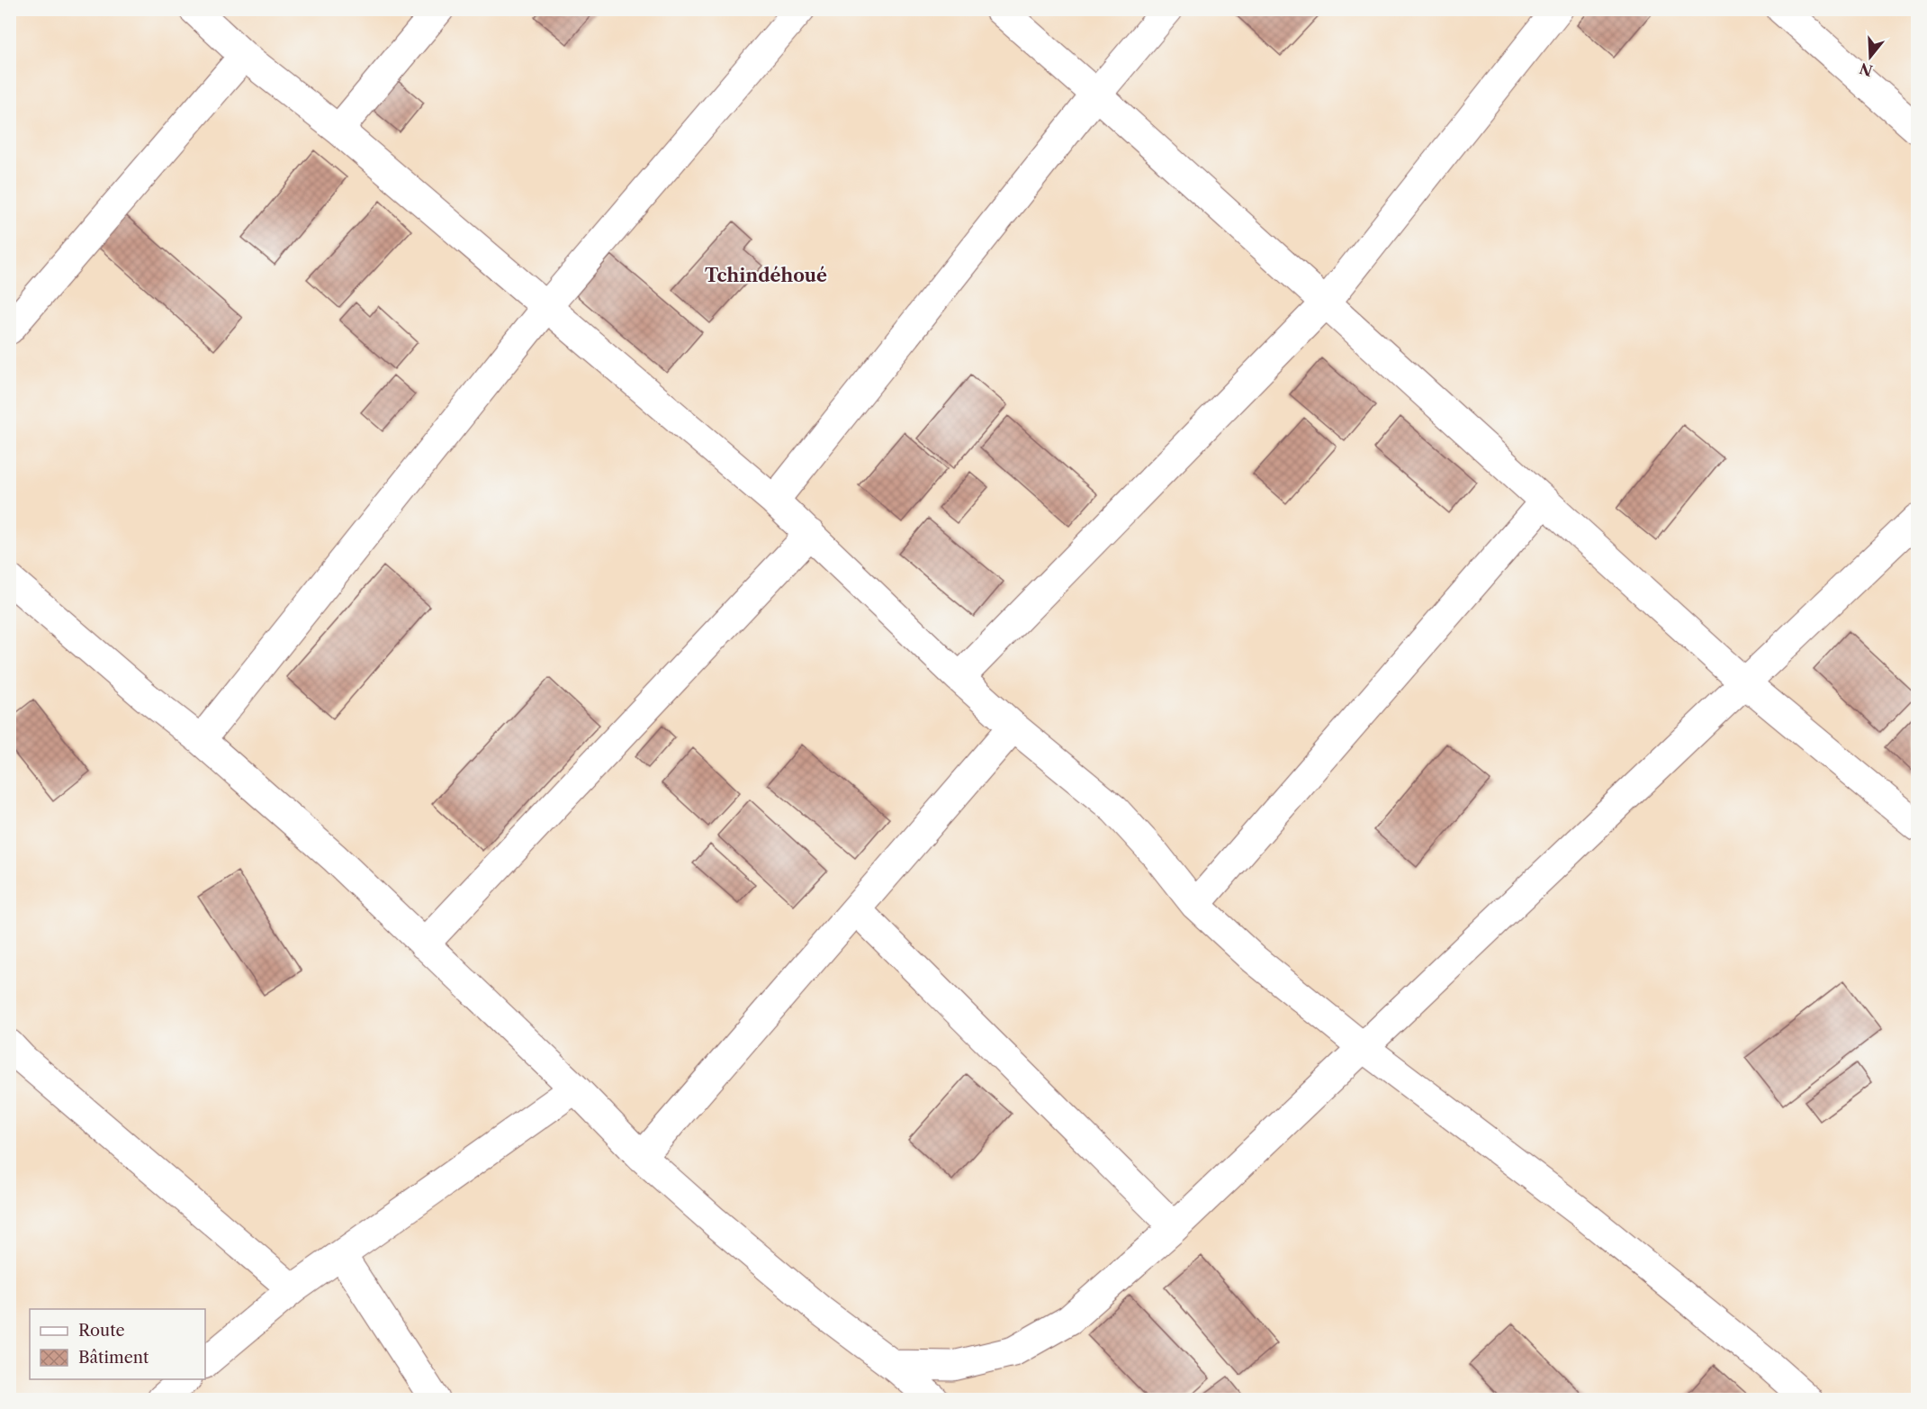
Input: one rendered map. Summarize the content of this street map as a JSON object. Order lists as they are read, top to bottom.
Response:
{
  "districts": ["Tchindéhoué"],
  "legend": ["Route", "Bâtiment"],
  "north": "bottom"
}
